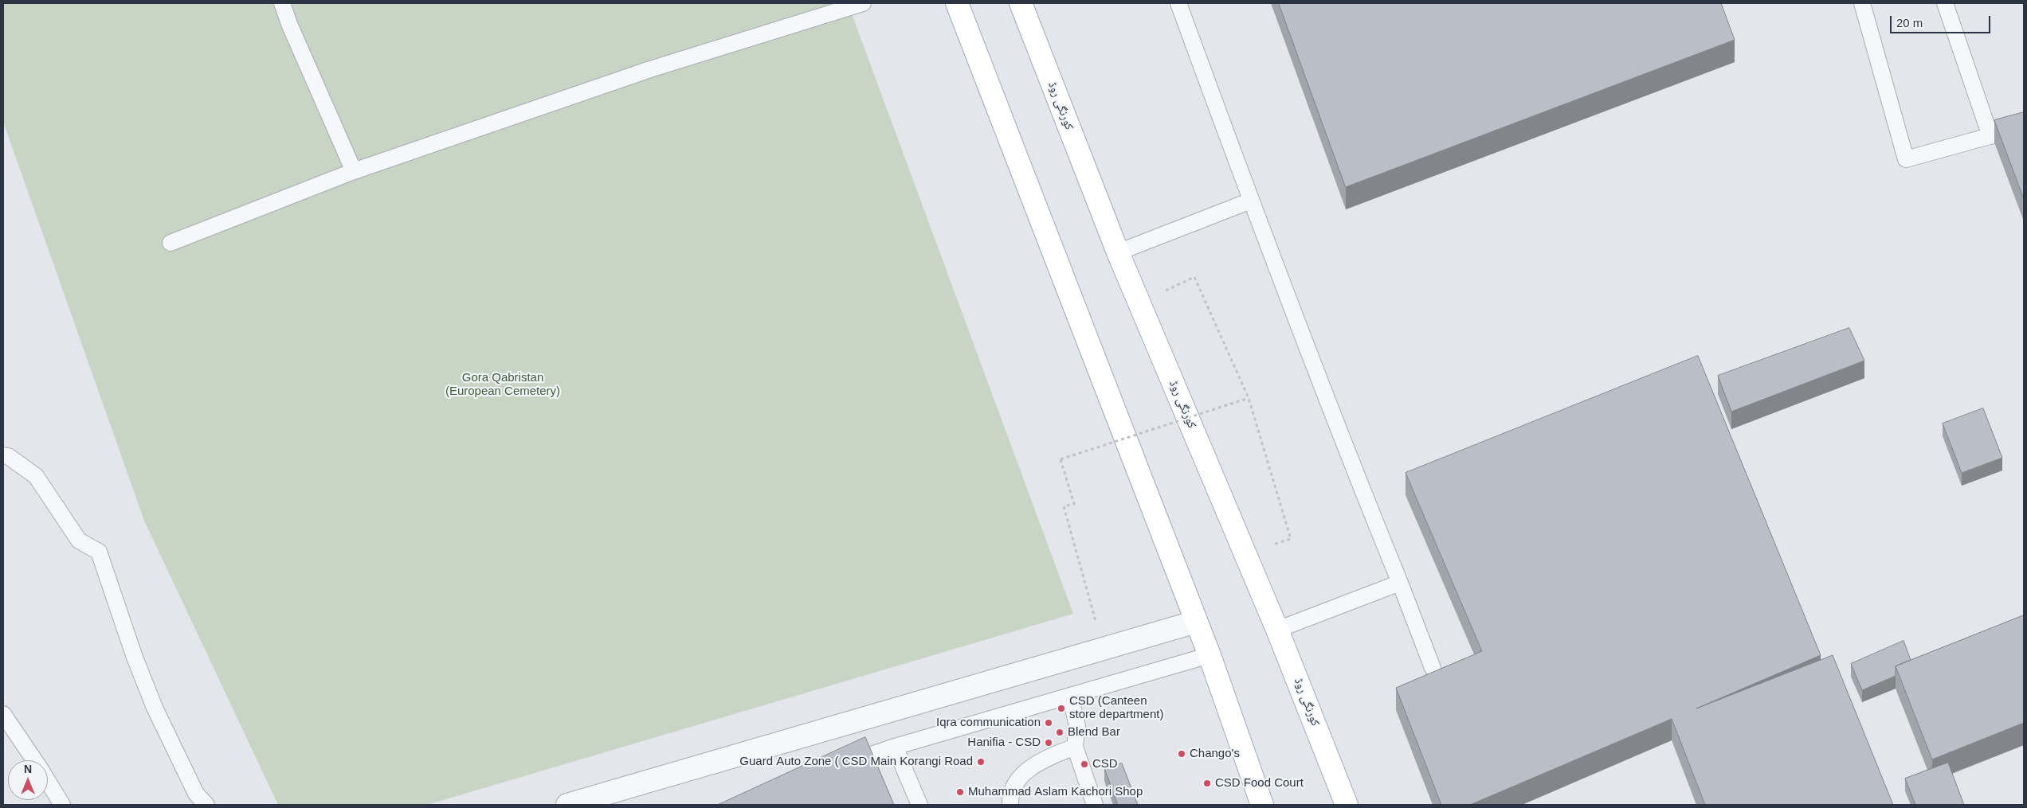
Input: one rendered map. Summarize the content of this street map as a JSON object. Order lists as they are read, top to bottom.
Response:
{
  "streets": {
    "main road": ["کورنگی روڈ"]
  },
  "parks": ["Gora Qabristan (European Cemetery)"],
  "places": [
    "CSD (Canteen store department)",
    "Iqra communication",
    "Blend Bar",
    "Hanifia - CSD",
    "Chango's",
    "Guard Auto Zone ( CSD Main Korangi Road",
    "CSD",
    "CSD Food Court",
    "Muhammad Aslam Kachori Shop"
  ],
  "scale_bar": "20 m",
  "north": "top"
}
